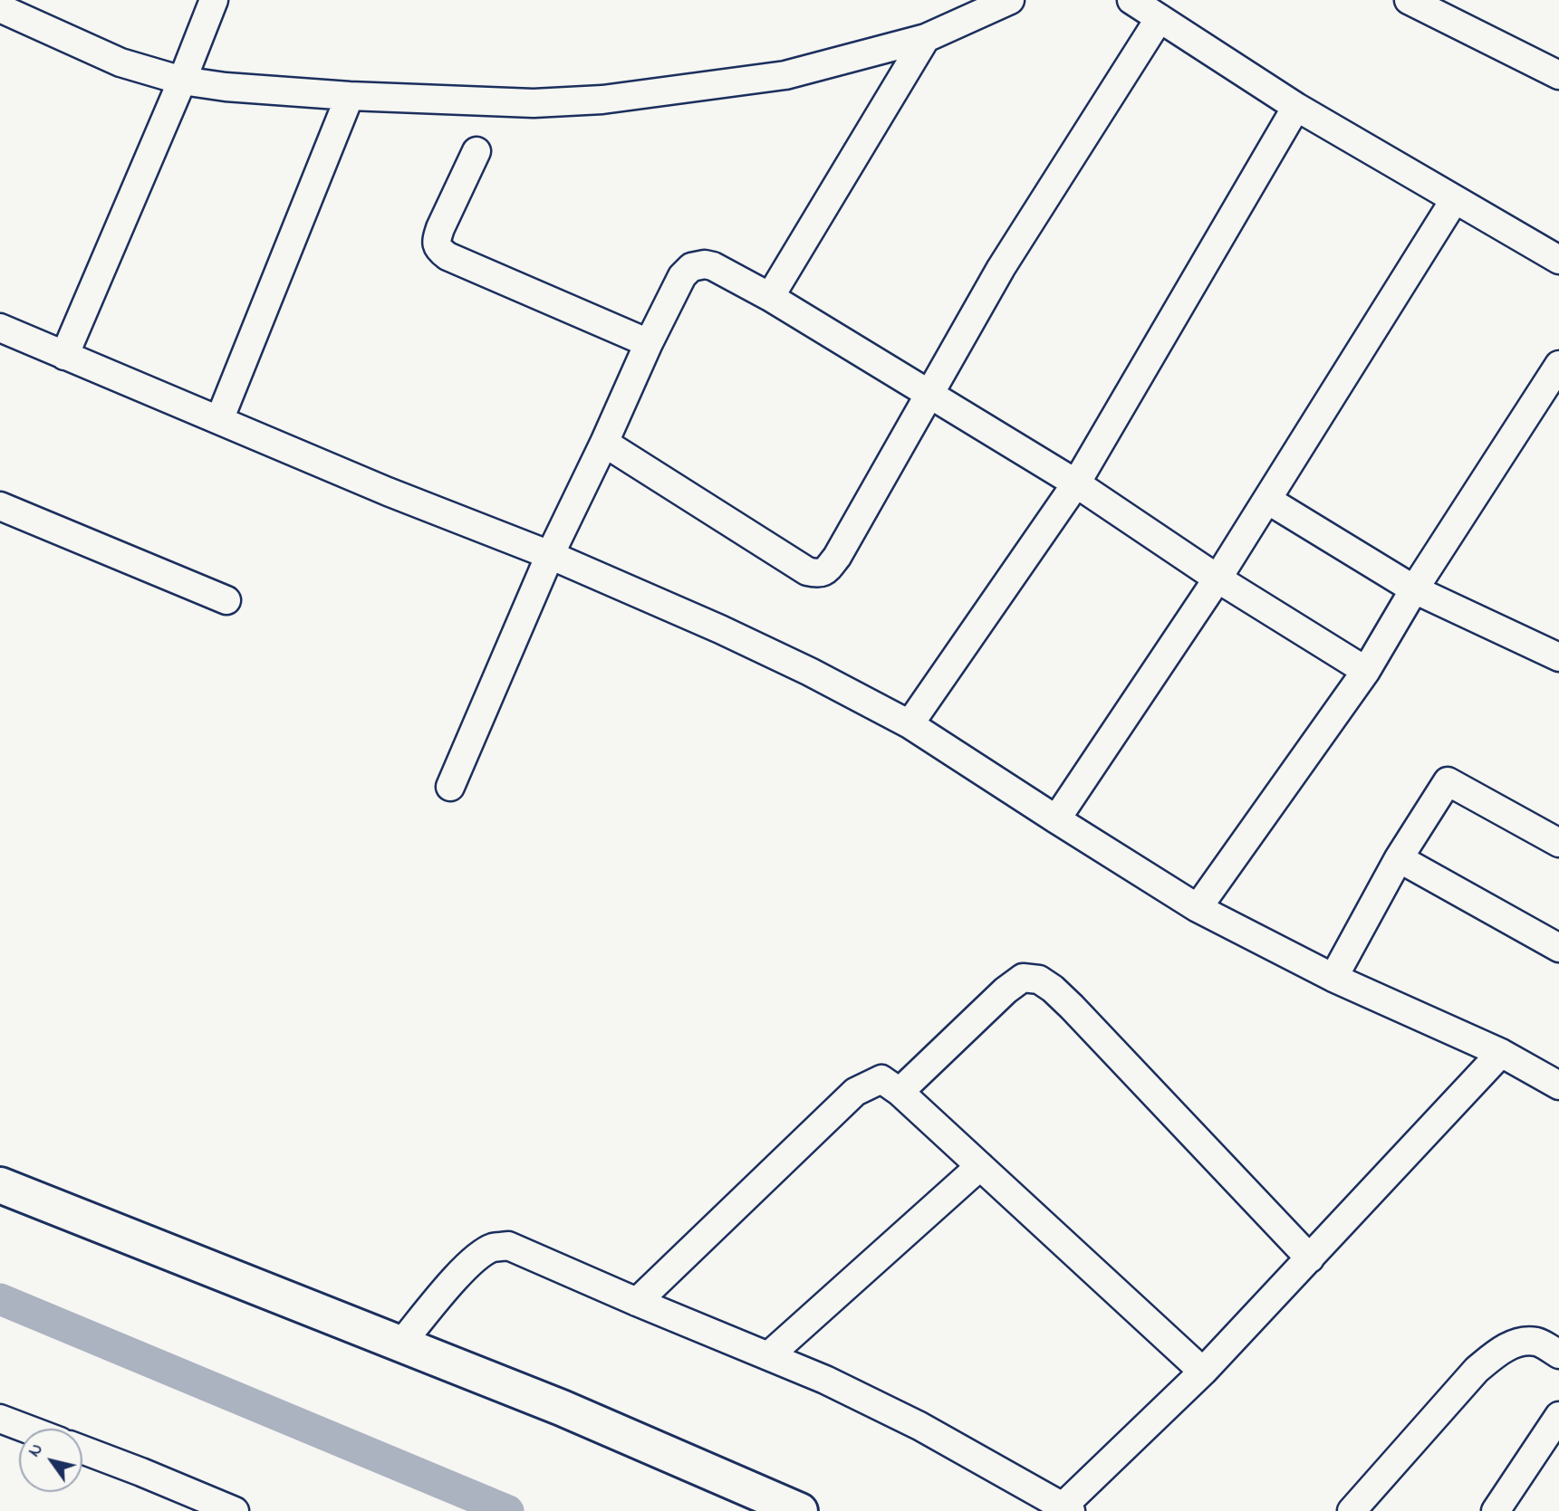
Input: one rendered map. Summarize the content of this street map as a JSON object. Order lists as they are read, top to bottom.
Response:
{
  "north": "top left"
}
